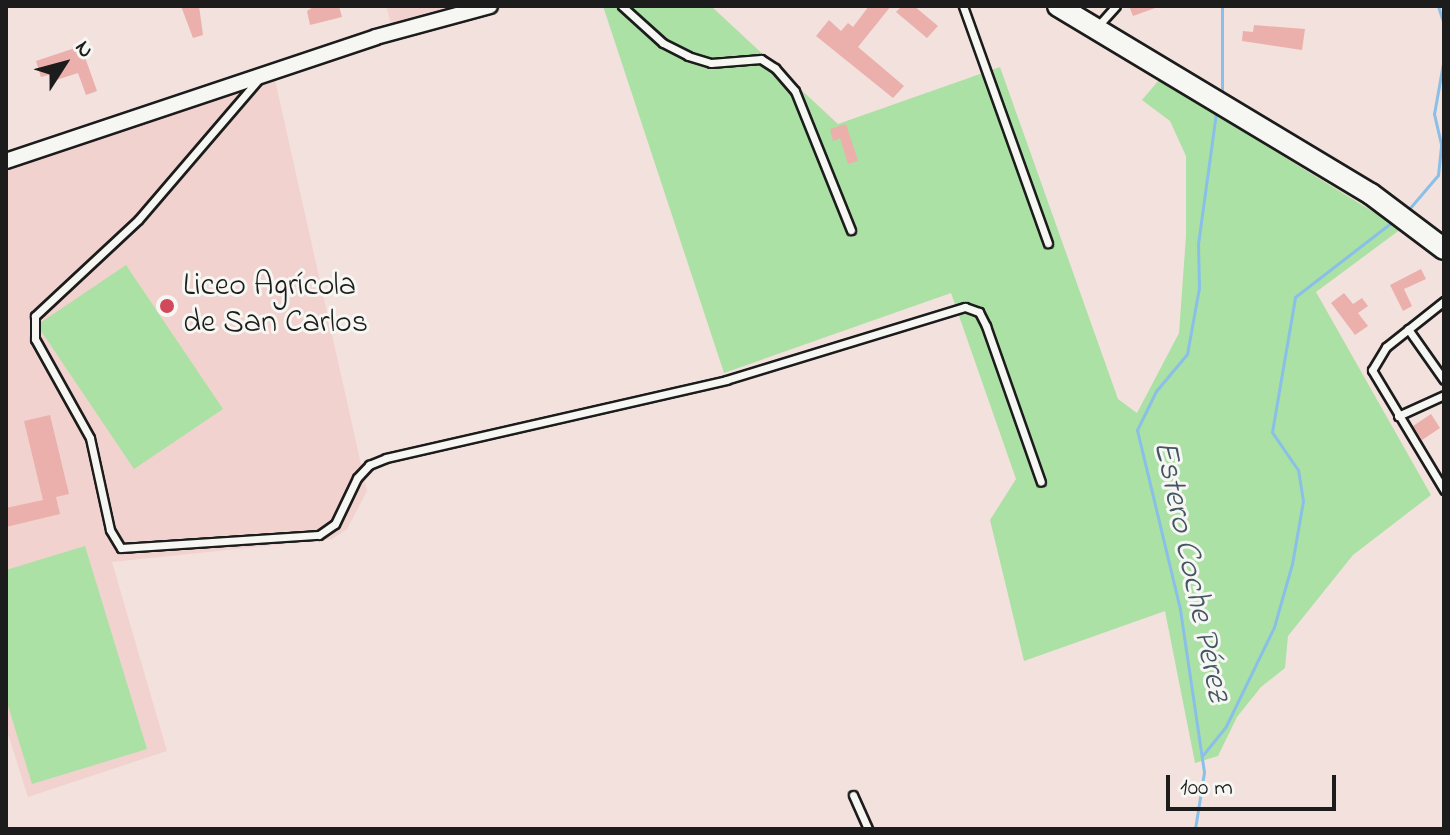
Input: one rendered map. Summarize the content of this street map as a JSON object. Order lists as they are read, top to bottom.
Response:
{
  "water": ["Estero Coche Pérez"],
  "places": ["Liceo Agrícola de San Carlos"],
  "scale_bar": "100 m",
  "north": "top right"
}
